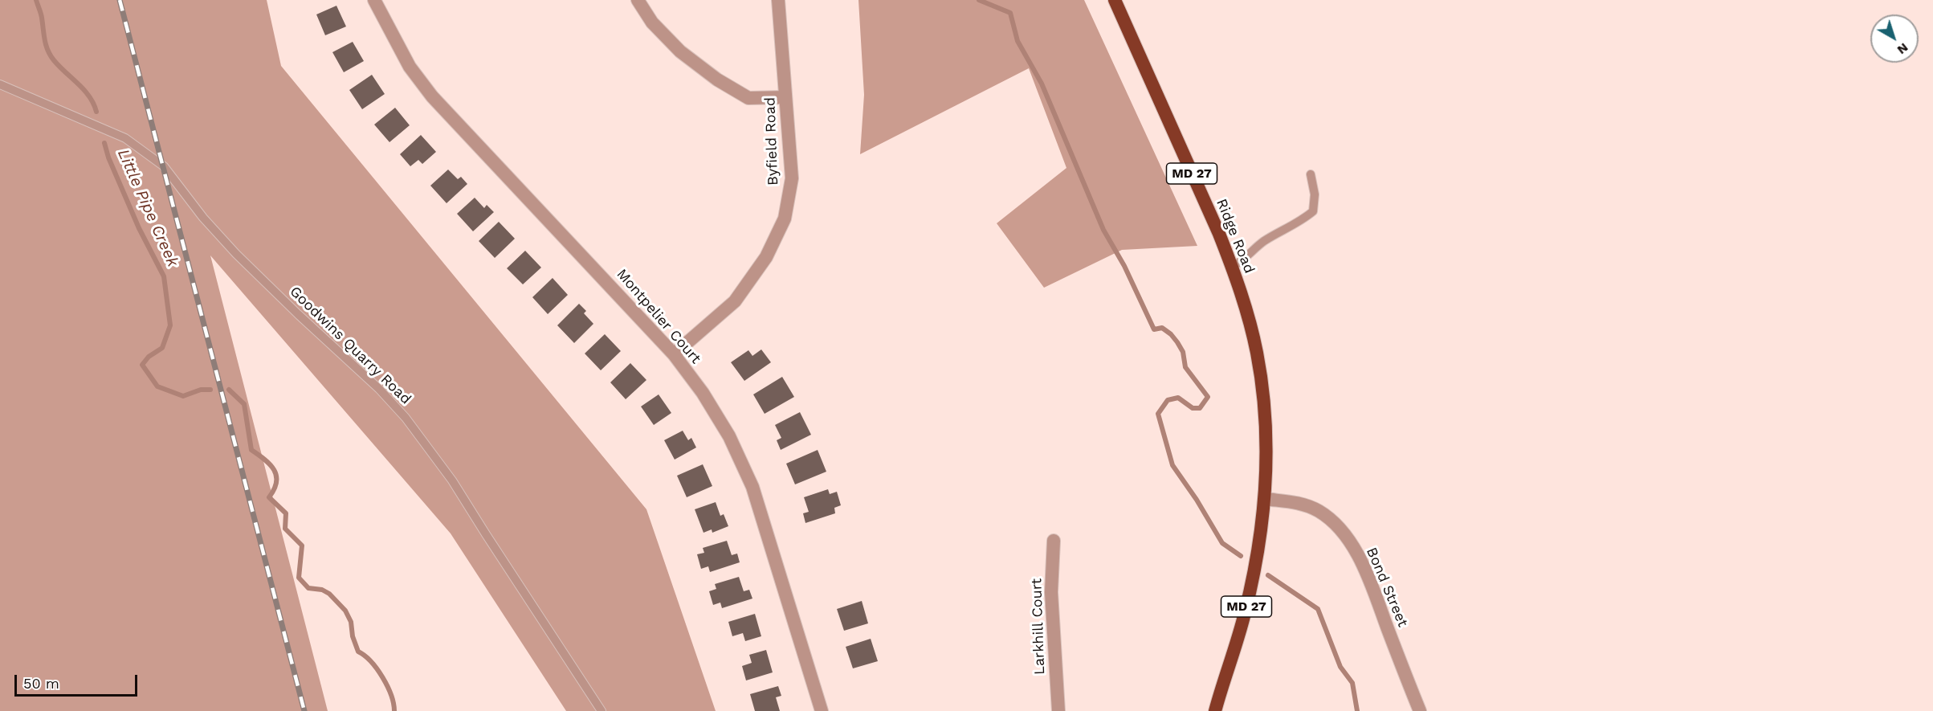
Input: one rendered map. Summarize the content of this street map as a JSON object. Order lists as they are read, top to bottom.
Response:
{
  "streets": {
    "highway": ["MD 27", "Ridge Road"],
    "street": [
      "Byfield Road",
      "Montpelier Court",
      "Bond Street",
      "Larkhill Court"
    ],
    "lane": ["Goodwins Quarry Road"]
  },
  "crossings": [
    ["Byfield Road", "Montpelier Court"],
    ["MD 27", "Ridge Road"],
    ["MD 27", "Bond Street"],
    ["Ridge Road", "Bond Street"]
  ],
  "water": ["Little Pipe Creek"],
  "scale_bar": "50 m",
  "north": "bottom right"
}
